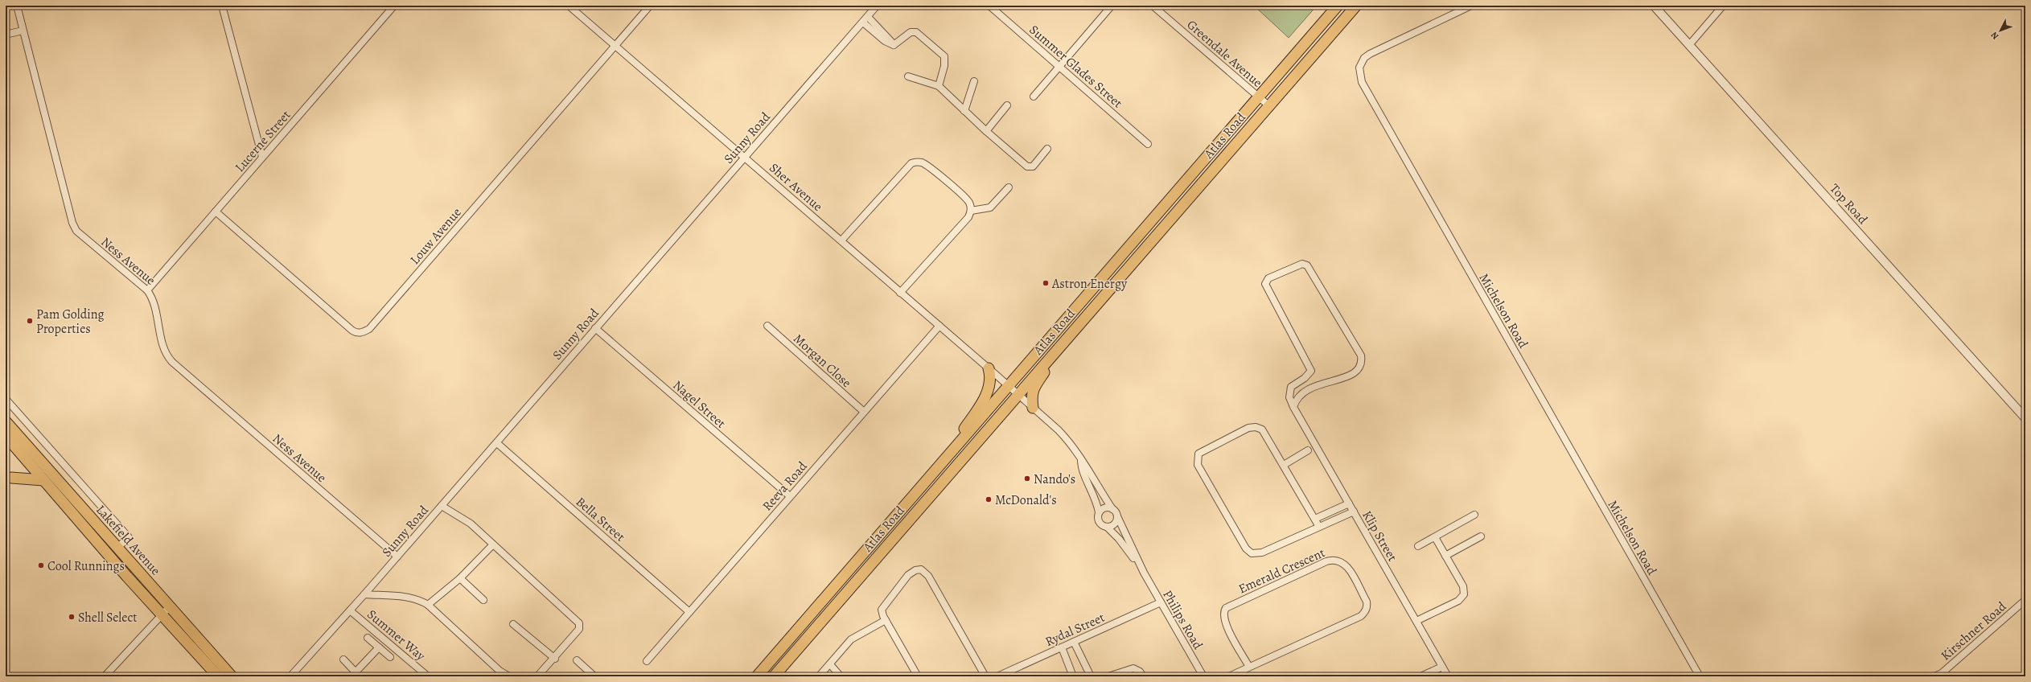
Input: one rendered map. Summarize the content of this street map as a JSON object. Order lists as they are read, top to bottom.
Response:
{
  "streets": {
    "main road": ["Atlas Road", "Lakefield Avenue"],
    "street": [
      "Greendale Avenue",
      "Summer Glades Street",
      "Sunny Road",
      "Lucerne Street",
      "Sher Avenue",
      "Top Road",
      "Louw Avenue",
      "Ness Avenue",
      "Michelson Road",
      "Morgan Close",
      "Nagel Street",
      "Reeva Road",
      "Bella Street",
      "Klip Street",
      "Emerald Crescent",
      "Philips Road",
      "Rydal Street",
      "Kirschner Road",
      "Summer Way"
    ]
  },
  "crossings": [
    ["Greendale Avenue", "Atlas Road"],
    ["Atlas Road", "Sher Avenue"],
    ["Sunny Road", "Sher Avenue"],
    ["Sunny Road", "Ness Avenue"],
    ["Sunny Road", "Nagel Street"],
    ["Sunny Road", "Bella Street"],
    ["Sunny Road", "Summer Way"],
    ["Lucerne Street", "Louw Avenue"],
    ["Lucerne Street", "Ness Avenue"],
    ["Sher Avenue", "Louw Avenue"],
    ["Sher Avenue", "Reeva Road"],
    ["Morgan Close", "Reeva Road"],
    ["Nagel Street", "Reeva Road"],
    ["Reeva Road", "Bella Street"],
    ["Philips Road", "Rydal Street"]
  ],
  "places": [
    "Astron Energy",
    "Pam Golding Properties",
    "Nando's",
    "McDonald's",
    "Cool Runnings",
    "Shell Select"
  ],
  "north": "bottom left"
}
